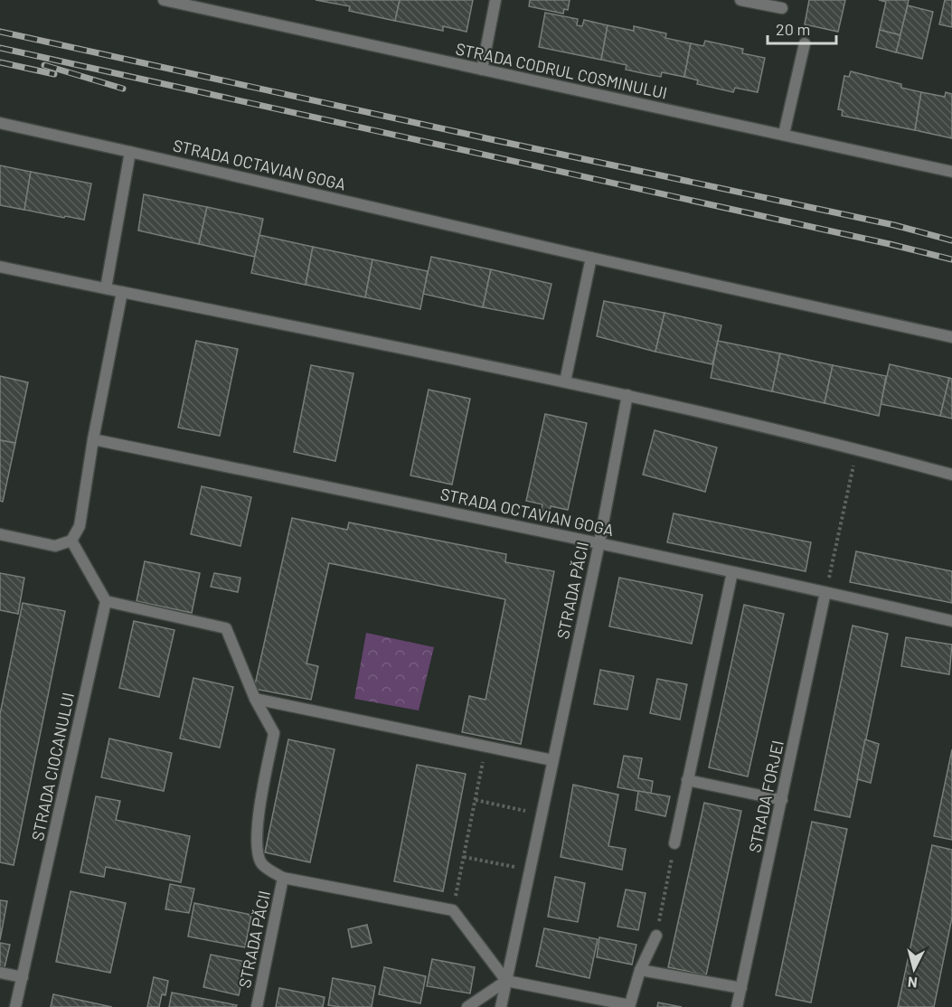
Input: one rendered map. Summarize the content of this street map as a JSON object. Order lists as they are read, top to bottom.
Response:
{
  "streets": {
    "street": [
      "STRADA CODRUL COSMINULUI",
      "STRADA OCTAVIAN GOGA",
      "STRADA PĂCII",
      "STRADA CIOCANULUI",
      "STRADA FORJEI"
    ]
  },
  "crossings": [
    ["STRADA OCTAVIAN GOGA", "STRADA PĂCII"],
    ["STRADA OCTAVIAN GOGA", "STRADA FORJEI"],
    ["STRADA PĂCII", "STRADA CIOCANULUI"]
  ],
  "scale_bar": "20 m",
  "north": "bottom"
}
